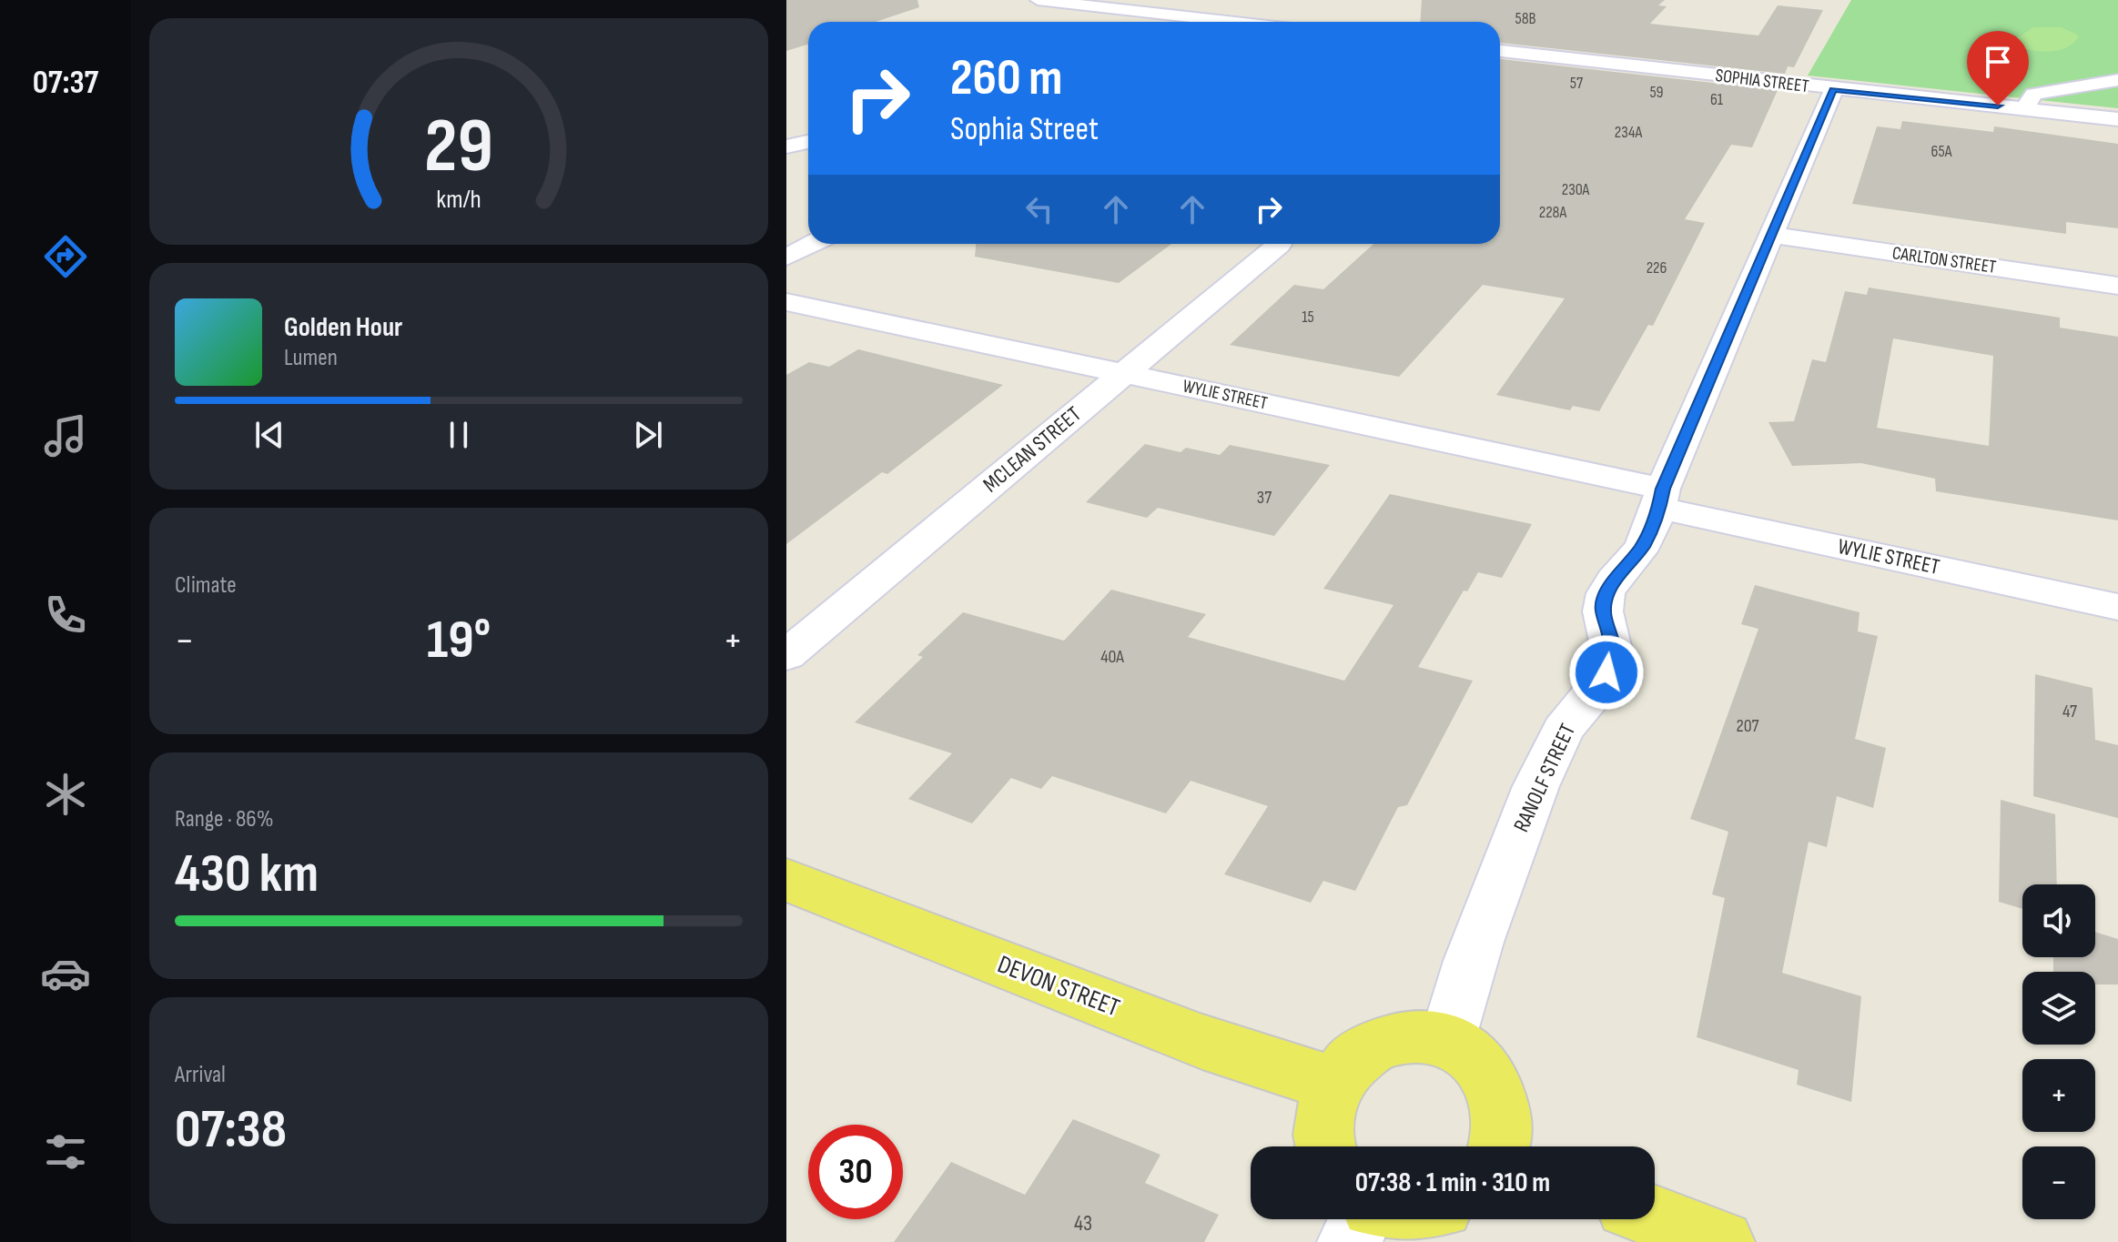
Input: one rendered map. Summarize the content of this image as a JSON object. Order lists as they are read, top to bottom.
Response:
{
  "streets": {
    "main road": ["DEVON STREET"],
    "street": [
      "SOPHIA STREET",
      "CARLTON STREET",
      "WYLIE STREET",
      "MCLEAN STREET",
      "RANOLF STREET"
    ]
  },
  "crossings": [
    ["SOPHIA STREET", "RANOLF STREET"],
    ["CARLTON STREET", "RANOLF STREET"],
    ["WYLIE STREET", "MCLEAN STREET"],
    ["WYLIE STREET", "RANOLF STREET"]
  ],
  "house_numbers": [
    "58B",
    "57",
    "59",
    "61",
    "234A",
    "65A",
    "230A",
    "228A",
    "226",
    "15",
    "37",
    "40A",
    "47",
    "207",
    "43"
  ],
  "page": {
    "tabs": "07:37",
    "turn": ["260 m", "Sophia Street"],
    "song": ["Golden Hour", "Lumen"],
    "tile": [
      "Climate",
      ["Range · 86%", "430 km"],
      ["Arrival", "07:38"]
    ],
    "heat": ["−", "19°", "+"],
    "map_buttons": ["+", "−"],
    "limit": "30",
    "trip": "07:38 · 1 min · 310 m",
    "gauge": ["29", "km/h"]
  }
}
